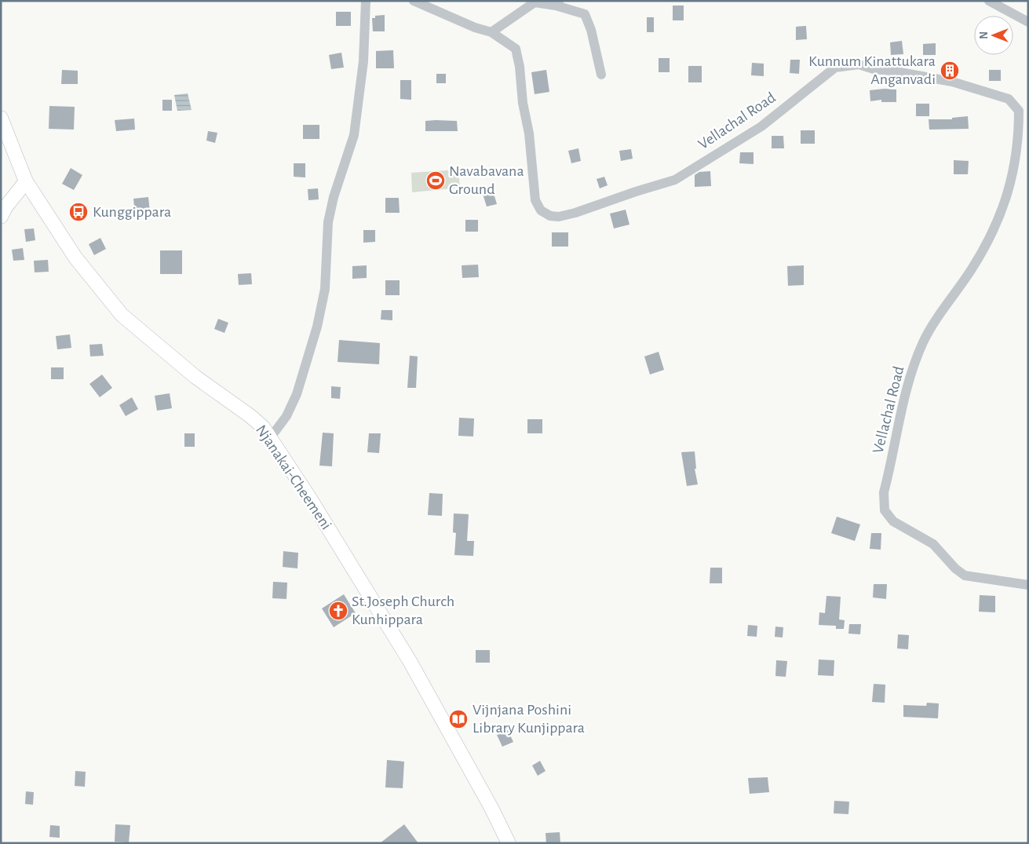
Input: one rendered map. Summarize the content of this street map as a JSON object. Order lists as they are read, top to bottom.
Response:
{
  "streets": {
    "main road": ["Njanakai-Cheemeni"],
    "street": ["Vellachal Road"]
  },
  "places": {
    "building": ["Kunnum Kinattukara Anganvadi"],
    "sports": ["Navabavana Ground"],
    "bus stop": ["Kunggippara"],
    "church": ["St.Joseph Church Kunhippara"],
    "library": ["Vijnjana Poshini Library Kunjippara"]
  },
  "north": "left"
}
